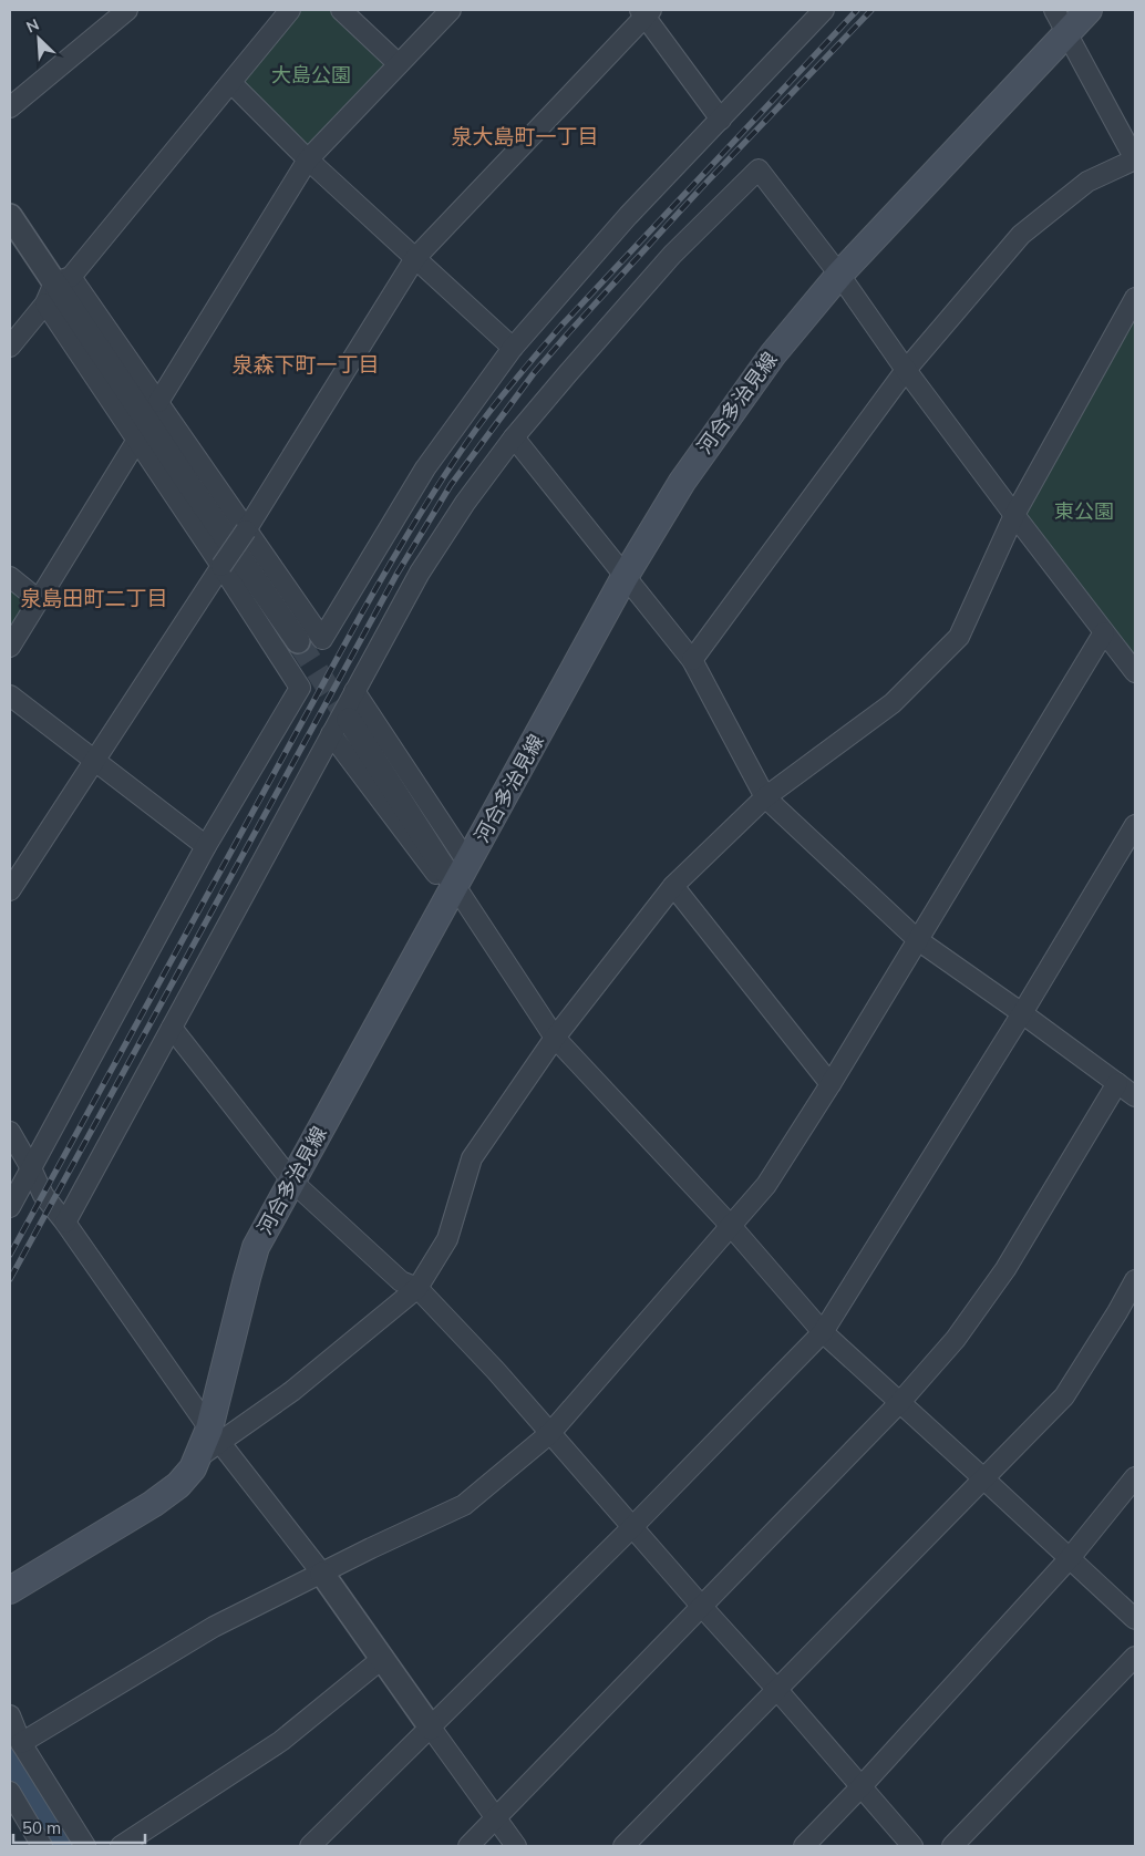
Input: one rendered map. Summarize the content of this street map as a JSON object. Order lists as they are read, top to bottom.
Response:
{
  "streets": {
    "main road": ["河合多治見線"]
  },
  "districts": ["泉大島町一丁目", "泉森下町一丁目", "泉島田町二丁目"],
  "parks": ["大島公園", "東公園"],
  "scale_bar": "50 m",
  "north": "top left"
}
